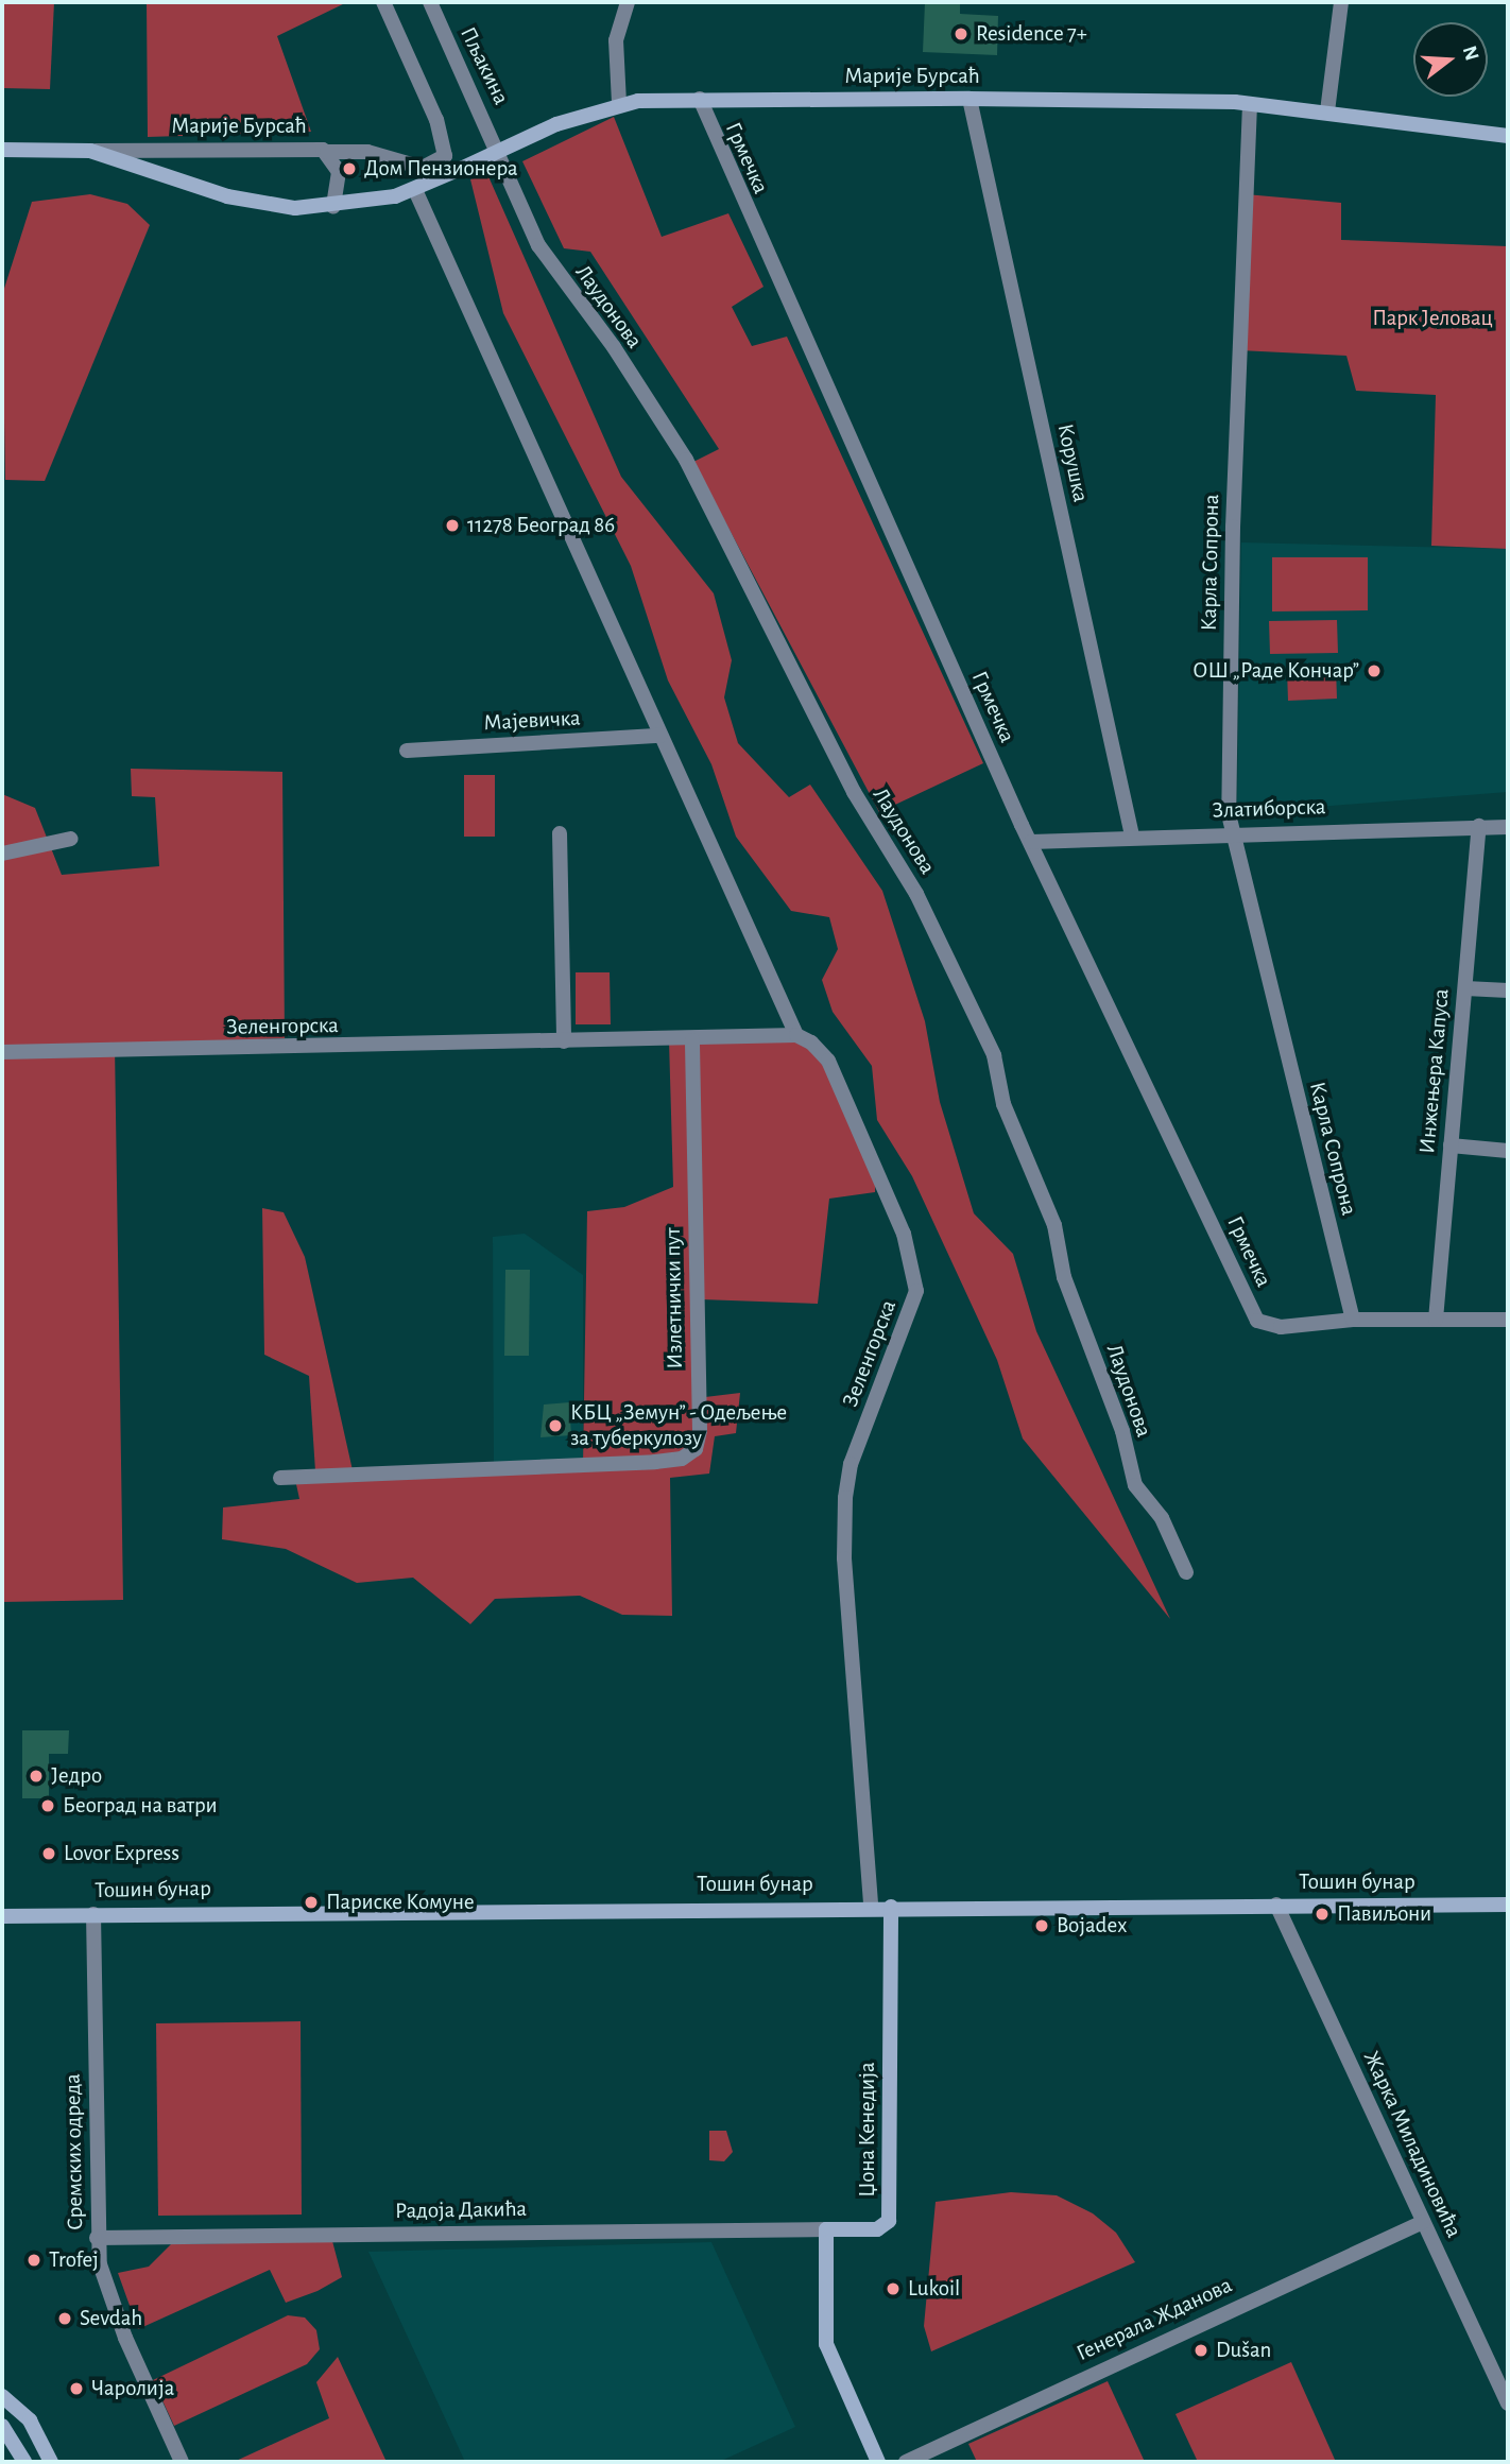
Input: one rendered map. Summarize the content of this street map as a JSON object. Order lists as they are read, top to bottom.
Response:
{
  "streets": {
    "street": [
      "Пљакина",
      "Марије Бурсаћ",
      "Грмечка",
      "Лаудонова",
      "Корушка",
      "Карла Сопрона",
      "Мајевичка",
      "Златиборска",
      "Зеленгорска",
      "Инжењера Капуса",
      "Излетнички пут",
      "Тошин бунар",
      "Џона Кенедија",
      "Жарка Миладиновића",
      "Сремских одреда",
      "Радоја Дакића",
      "Генерала Жданова"
    ]
  },
  "crossings": [
    ["Пљакина", "Лаудонова"],
    ["Марије Бурсаћ", "Грмечка"],
    ["Марије Бурсаћ", "Корушка"],
    ["Марије Бурсаћ", "Карла Сопрона"],
    ["Грмечка", "Карла Сопрона"],
    ["Грмечка", "Златиборска"],
    ["Корушка", "Златиборска"],
    ["Карла Сопрона", "Златиборска"],
    ["Златиборска", "Инжењера Капуса"],
    ["Зеленгорска", "Излетнички пут"],
    ["Зеленгорска", "Тошин бунар"],
    ["Тошин бунар", "Џона Кенедија"],
    ["Тошин бунар", "Жарка Миладиновића"],
    ["Тошин бунар", "Сремских одреда"],
    ["Џона Кенедија", "Радоја Дакића"],
    ["Жарка Миладиновића", "Генерала Жданова"],
    ["Сремских одреда", "Радоја Дакића"]
  ],
  "parks": ["Парк Јеловац"],
  "places": [
    "Residence 7+",
    "Дом Пензионера",
    "11278 Београд 86",
    "ОШ „Раде Кончар”",
    "КБЦ „Земун” - Одељење за туберкулозу",
    "Једро",
    "Београд на ватри",
    "Lovor Express",
    "Париске Комуне",
    "Павиљони",
    "Bojadex",
    "Trofej",
    "Lukoil",
    "Sevdah",
    "Dušan",
    "Чаролија"
  ],
  "north": "right"
}
